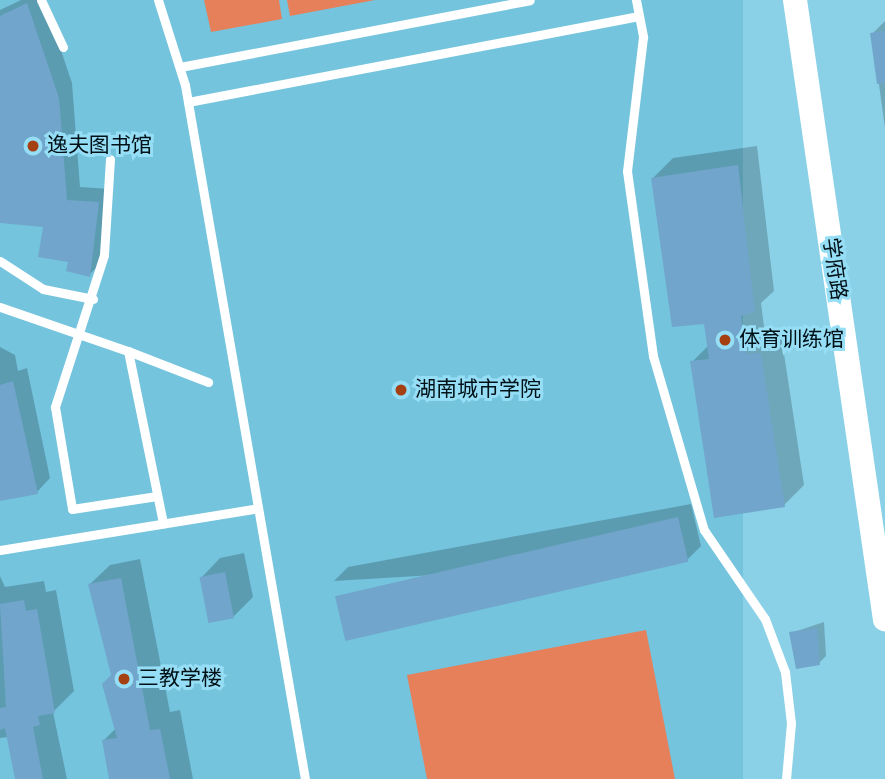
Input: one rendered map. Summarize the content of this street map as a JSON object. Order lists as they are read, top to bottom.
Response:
{
  "streets": {
    "street": ["学府路"]
  },
  "places": [
    "逸夫图书馆",
    "体育训练馆",
    "湖南城市学院",
    "三教学楼"
  ]
}
